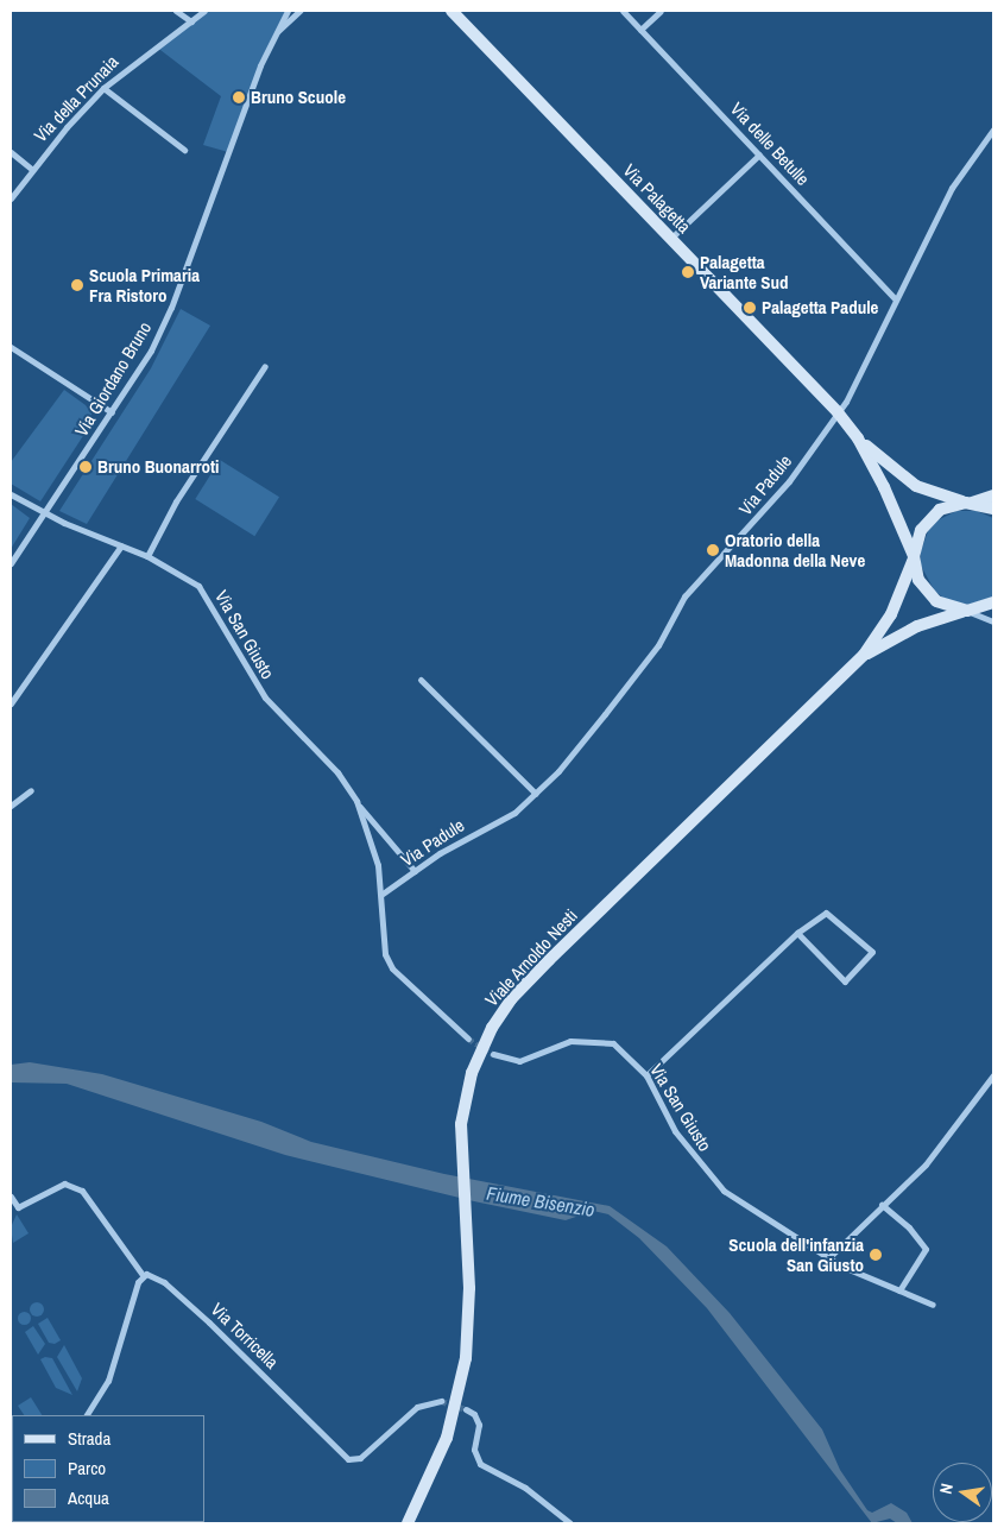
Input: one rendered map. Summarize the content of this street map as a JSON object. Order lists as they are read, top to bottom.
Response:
{
  "streets": {
    "street": [
      "Via della Prunaia",
      "Via delle Betulle",
      "Via Palagetta",
      "Via Giordano Bruno",
      "Via Padule",
      "Via San Giusto",
      "Viale Arnoldo Nesti",
      "Via Torricella"
    ]
  },
  "crossings": [
    ["Via delle Betulle", "Via Padule"],
    ["Via Palagetta", "Via Padule"],
    ["Via Palagetta", "Viale Arnoldo Nesti"],
    ["Via Giordano Bruno", "Via San Giusto"],
    ["Via Padule", "Via San Giusto"]
  ],
  "water": ["Fiume Bisenzio"],
  "places": [
    "Bruno Scuole",
    "Palagetta Variante Sud",
    "Scuola Primaria Fra Ristoro",
    "Palagetta Padule",
    "Bruno Buonarroti",
    "Oratorio della Madonna della Neve",
    "Scuola dell'infanzia San Giusto"
  ],
  "legend": ["Strada", "Parco", "Acqua"],
  "north": "left"
}
